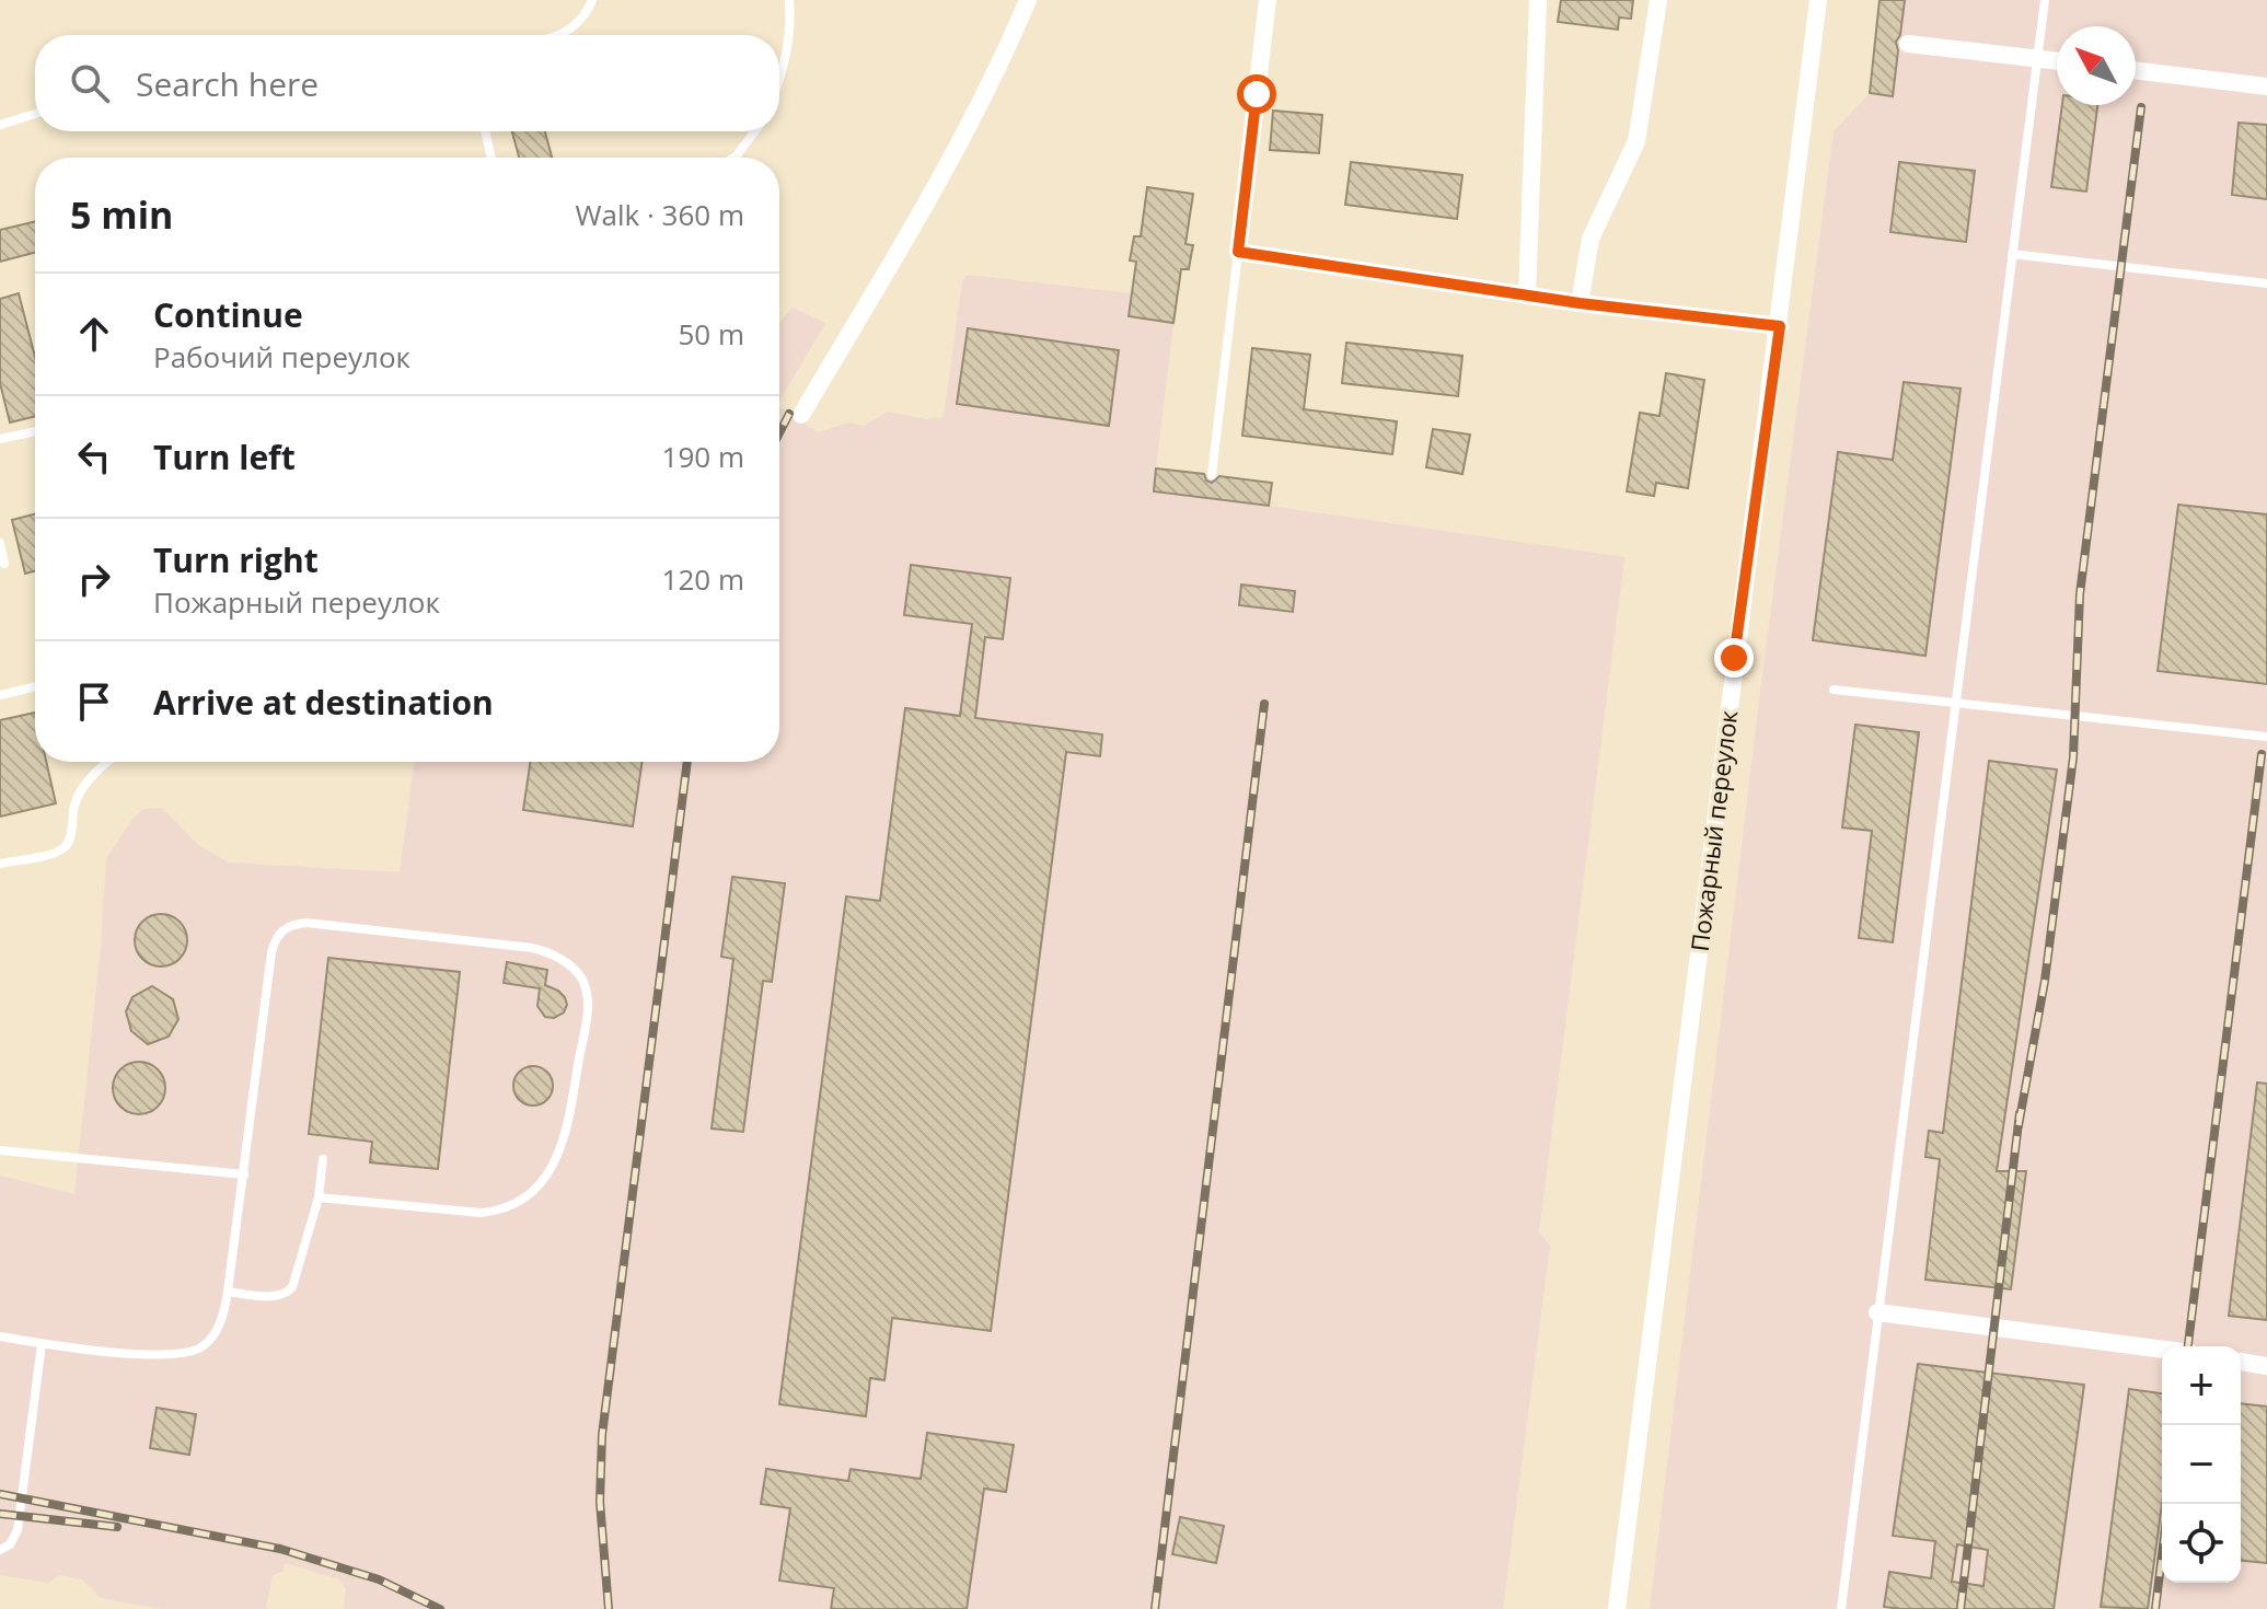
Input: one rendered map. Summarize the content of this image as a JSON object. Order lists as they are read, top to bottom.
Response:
{
  "streets": {
    "street": ["Пожарный переулок"]
  },
  "north": "top left",
  "page": {
    "search": "Search here",
    "heading": ["5 min", "Walk · 360 m"],
    "list": [
      ["Continue", "Рабочий переулок", "50 m"],
      ["Turn left", "190 m"],
      ["Turn right", "Пожарный переулок", "120 m"],
      "Arrive at destination"
    ],
    "map_buttons": ["+", "−"]
  }
}
